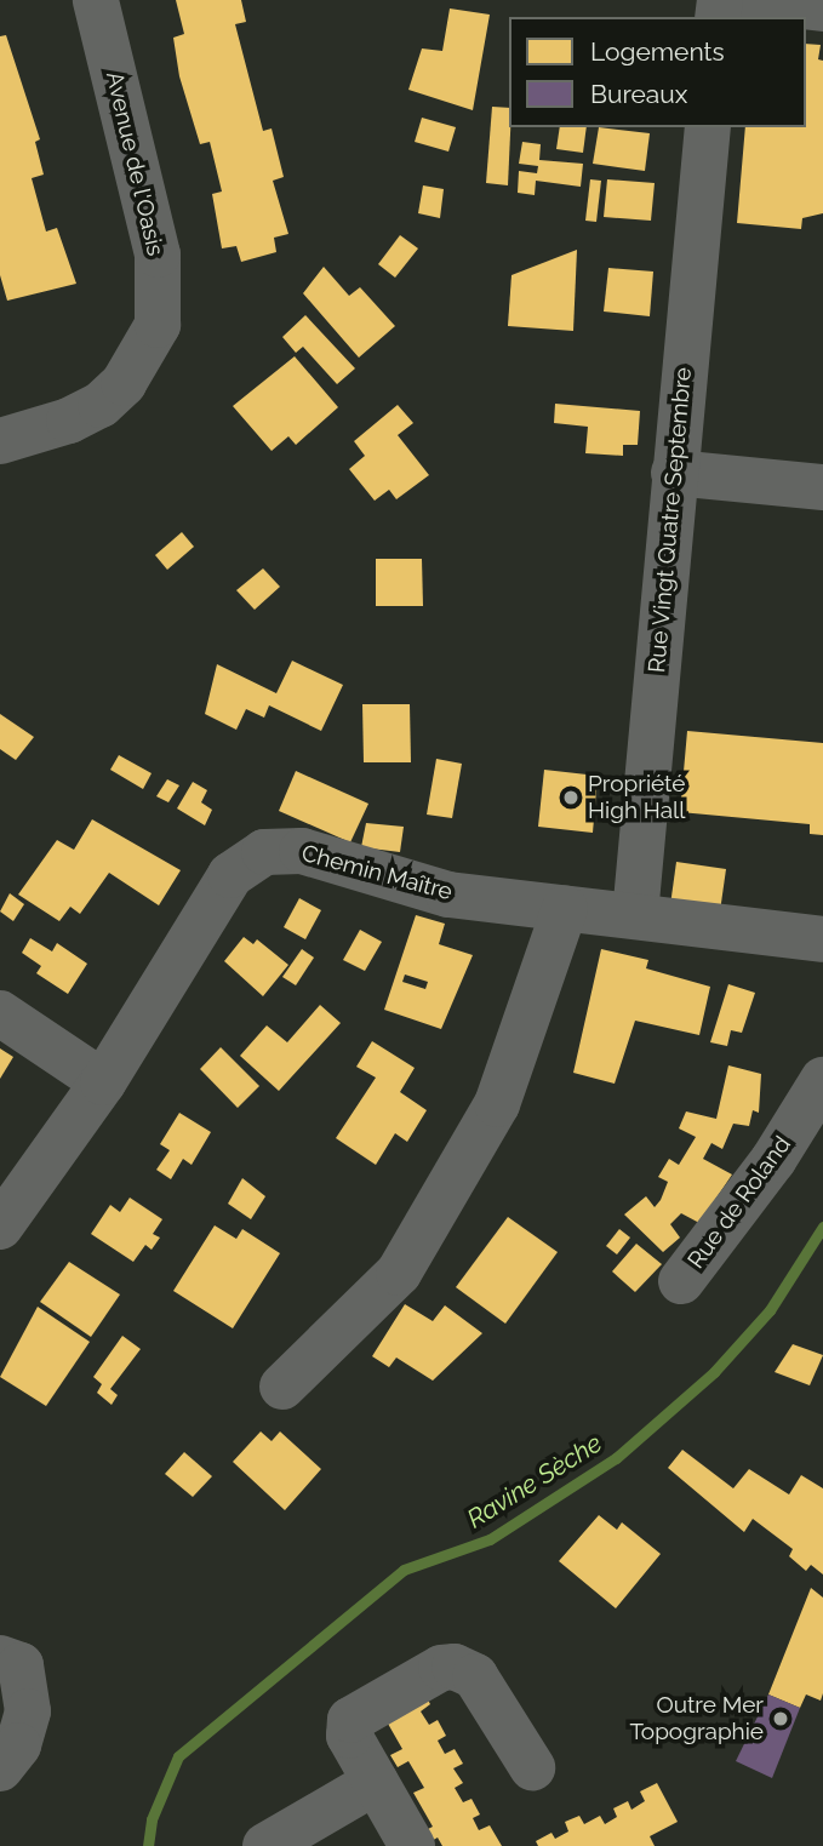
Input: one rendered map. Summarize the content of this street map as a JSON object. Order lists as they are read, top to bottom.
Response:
{
  "streets": {
    "street": [
      "Avenue de l'Oasis",
      "Rue Vingt Quatre Septembre",
      "Chemin Maître",
      "Rue de Roland"
    ]
  },
  "crossings": [
    ["Rue Vingt Quatre Septembre", "Chemin Maître"]
  ],
  "water": ["Ravine Sèche"],
  "places": ["Propriété High Hall", "Outre Mer Topographie"],
  "legend": ["Logements", "Bureaux"]
}
